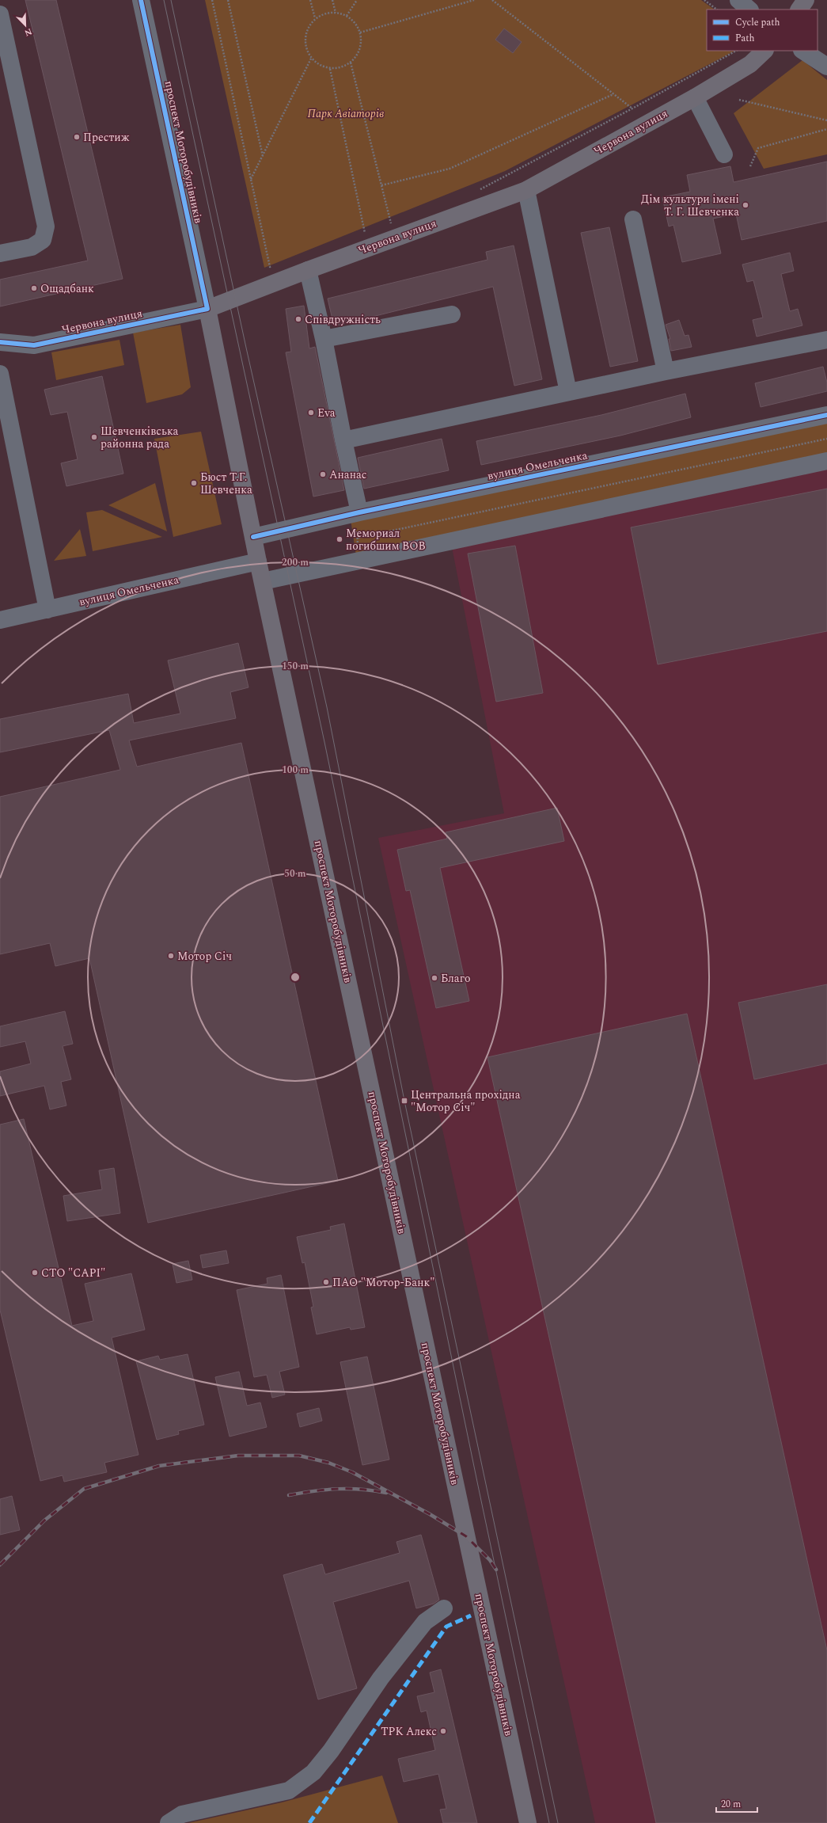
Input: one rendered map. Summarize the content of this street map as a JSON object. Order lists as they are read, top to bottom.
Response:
{
  "streets": {
    "main road": ["Червона вулиця", "проспект Моторобудівників"],
    "street": ["вулиця Омельченка"]
  },
  "crossings": [
    ["Червона вулиця", "проспект Моторобудівників"],
    ["проспект Моторобудівників", "вулиця Омельченка"]
  ],
  "parks": ["Парк Авіаторів"],
  "places": {
    "other": [
      "Престиж",
      "Дім культури імені Т. Г. Шевченка",
      "Ощадбанк",
      "Співдружність",
      "Eva",
      "Шевченківська районна рада",
      "Ананас",
      "Бюст Т.Г. Шевченка",
      "Мемориал погибшим ВОВ",
      "Мотор Січ",
      "Благо",
      "СТО \"CAPI\"",
      "ПАО \"Мотор-Банк\"",
      "ТРК Алекс"
    ],
    "transit": ["Центральна прохідна \"Мотор Січ\""]
  },
  "legend": ["Cycle path", "Path"],
  "scale_bar": "20 m",
  "north": "bottom right",
  "rings": [
    "200 m",
    "150 m",
    "100 m",
    "50 m"
  ]
}
